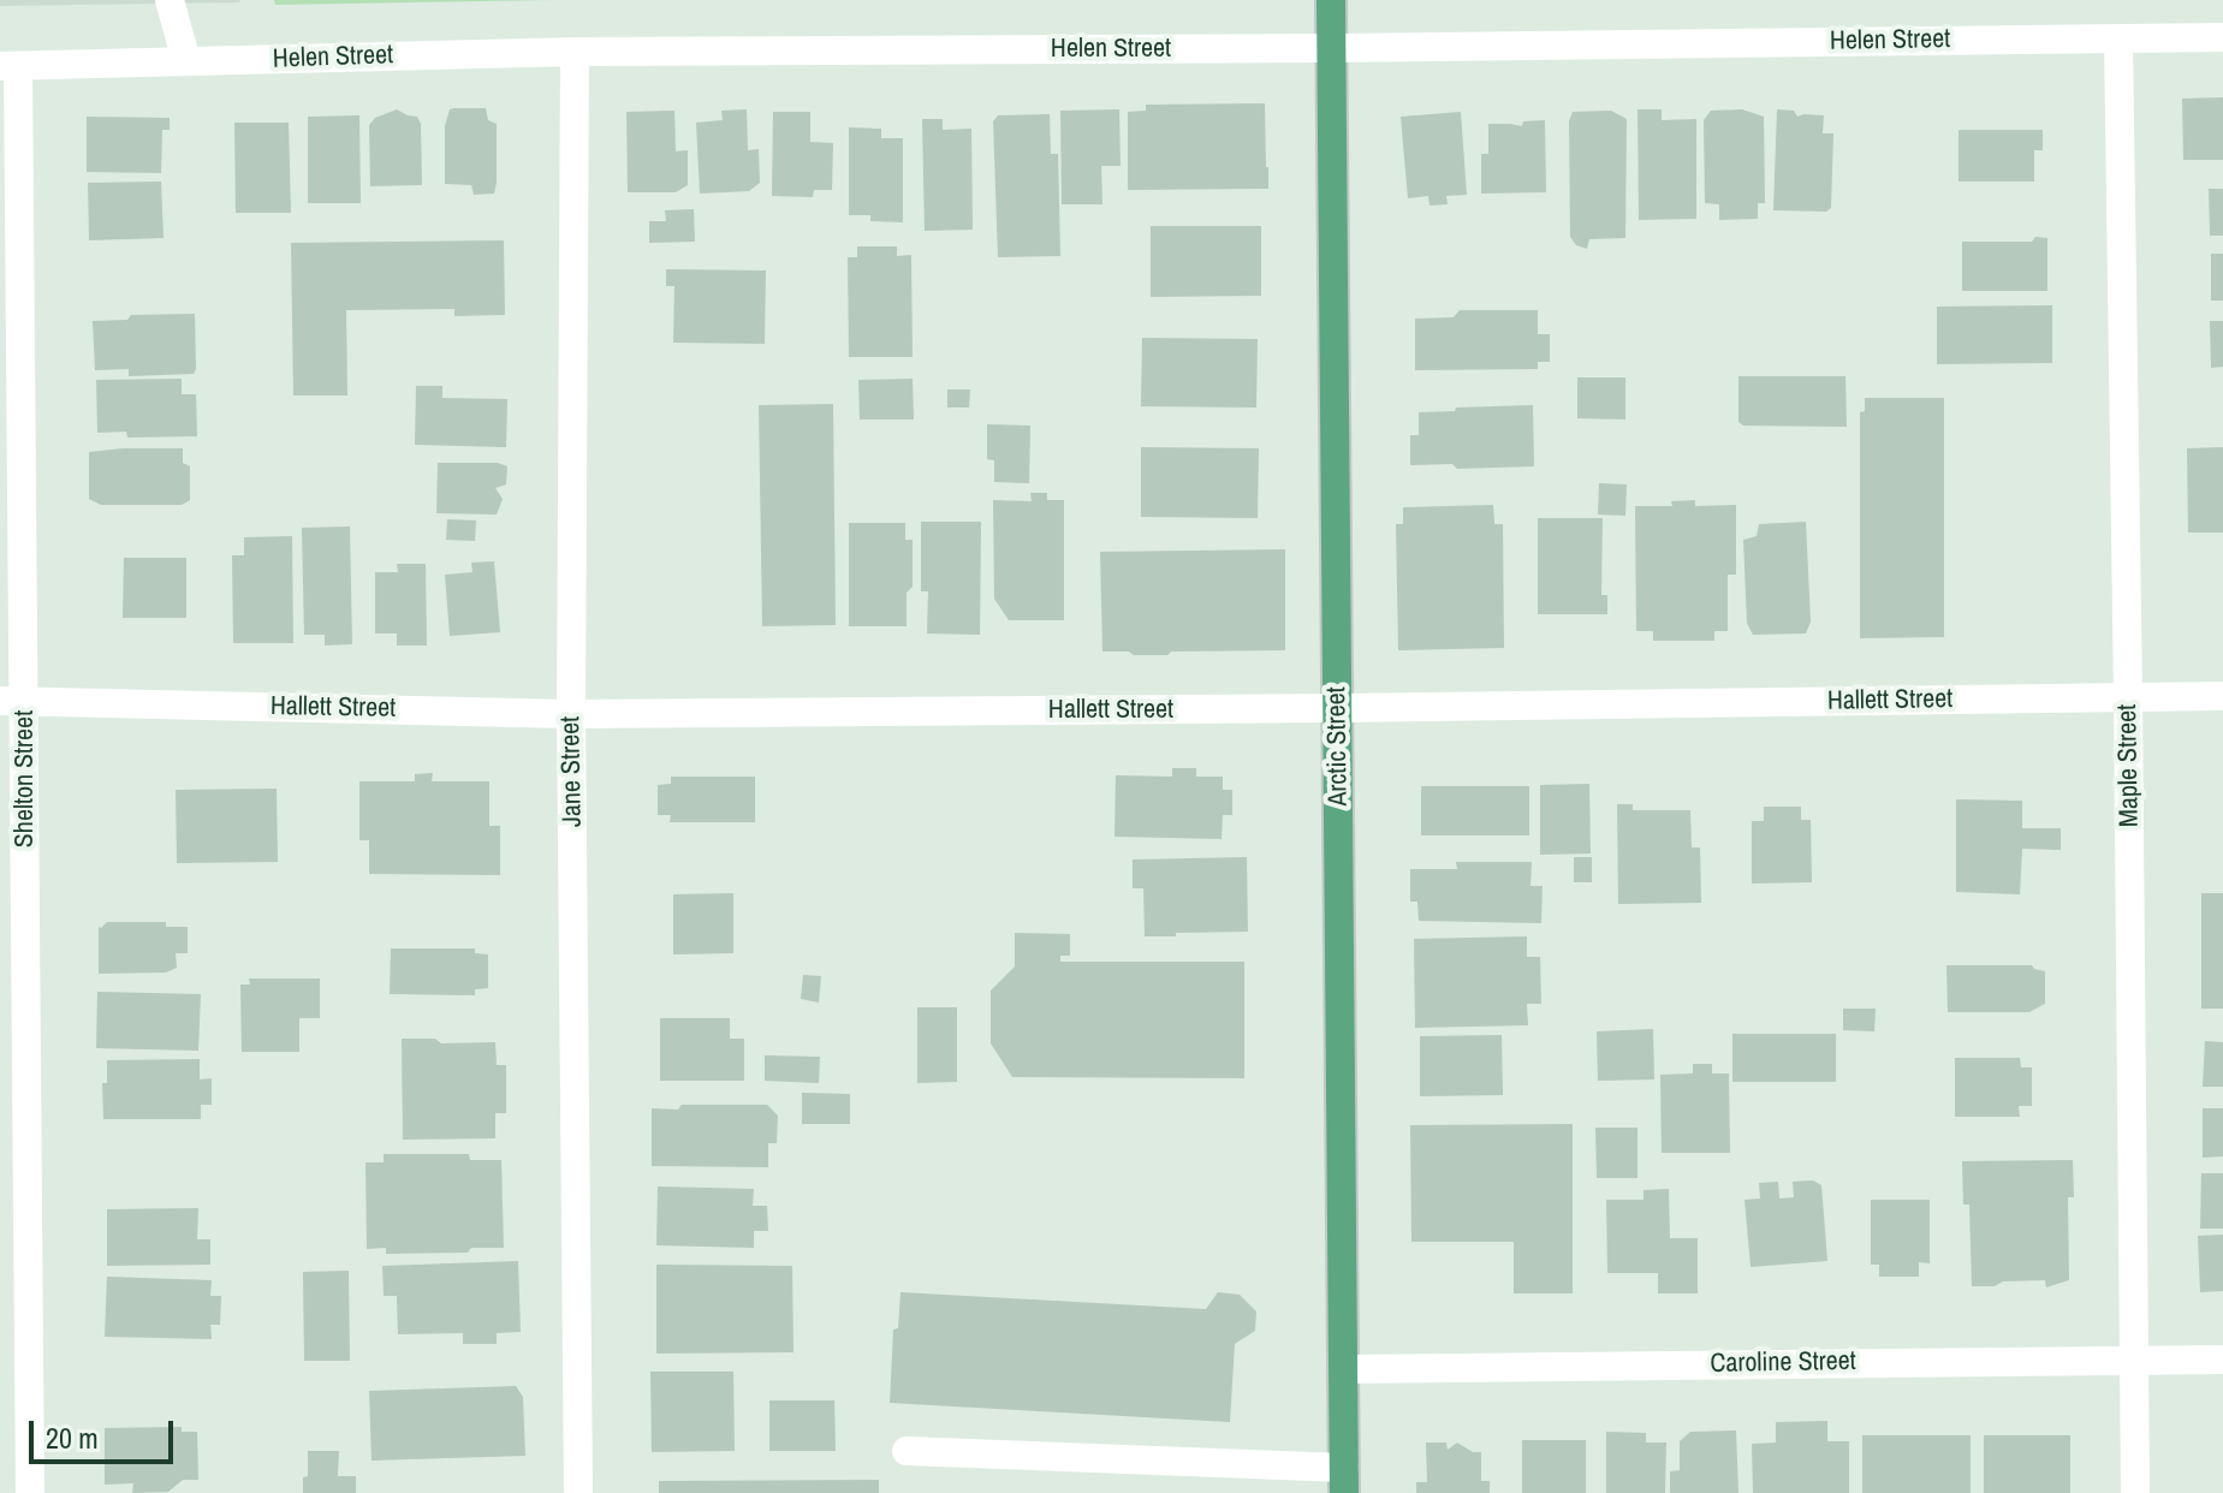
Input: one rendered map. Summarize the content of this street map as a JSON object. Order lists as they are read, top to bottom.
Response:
{
  "streets": {
    "main road": ["Arctic Street"],
    "street": [
      "Helen Street",
      "Hallett Street",
      "Maple Street",
      "Jane Street",
      "Shelton Street",
      "Caroline Street"
    ]
  },
  "crossings": [
    ["Helen Street", "Arctic Street"],
    ["Helen Street", "Maple Street"],
    ["Helen Street", "Jane Street"],
    ["Helen Street", "Shelton Street"],
    ["Hallett Street", "Arctic Street"],
    ["Hallett Street", "Maple Street"],
    ["Hallett Street", "Jane Street"],
    ["Hallett Street", "Shelton Street"],
    ["Arctic Street", "Caroline Street"],
    ["Maple Street", "Caroline Street"]
  ],
  "scale_bar": "20 m"
}
